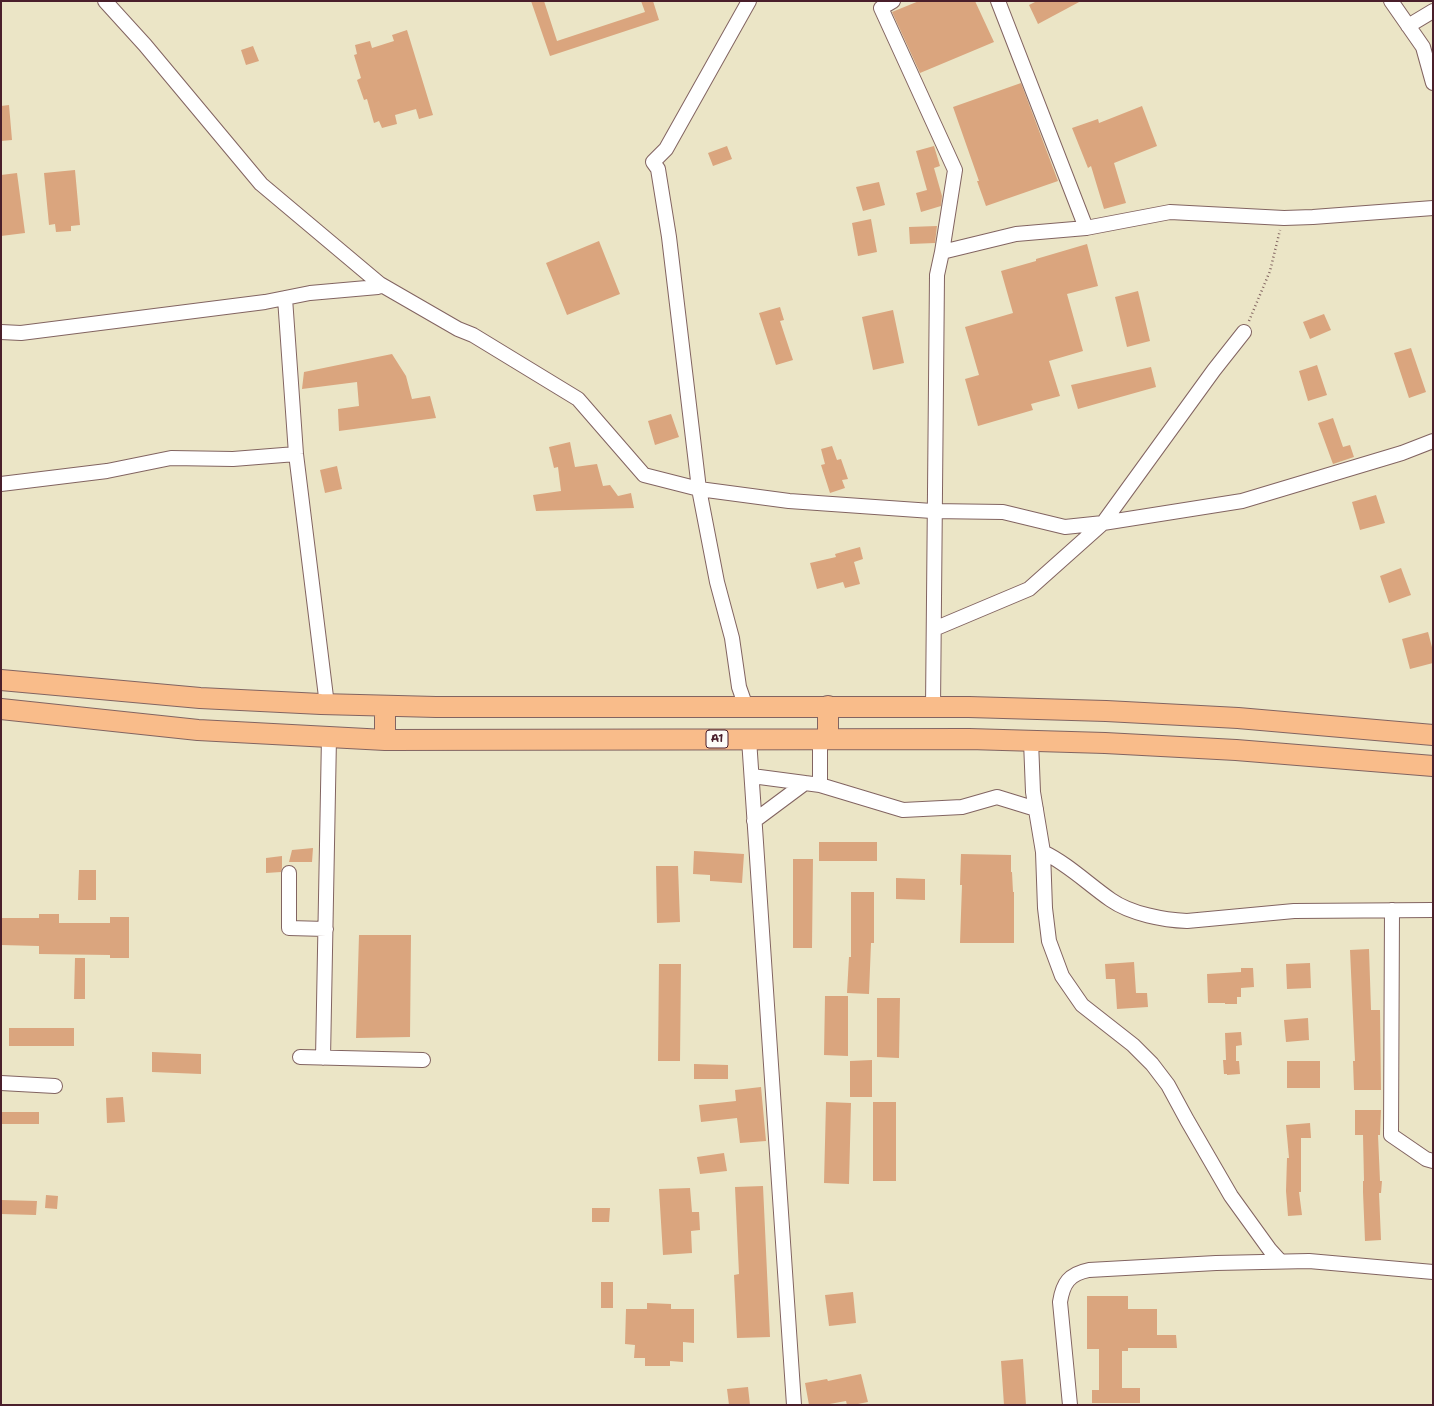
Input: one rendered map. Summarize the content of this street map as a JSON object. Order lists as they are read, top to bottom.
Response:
{
  "streets": {
    "highway": ["A1"]
  }
}
